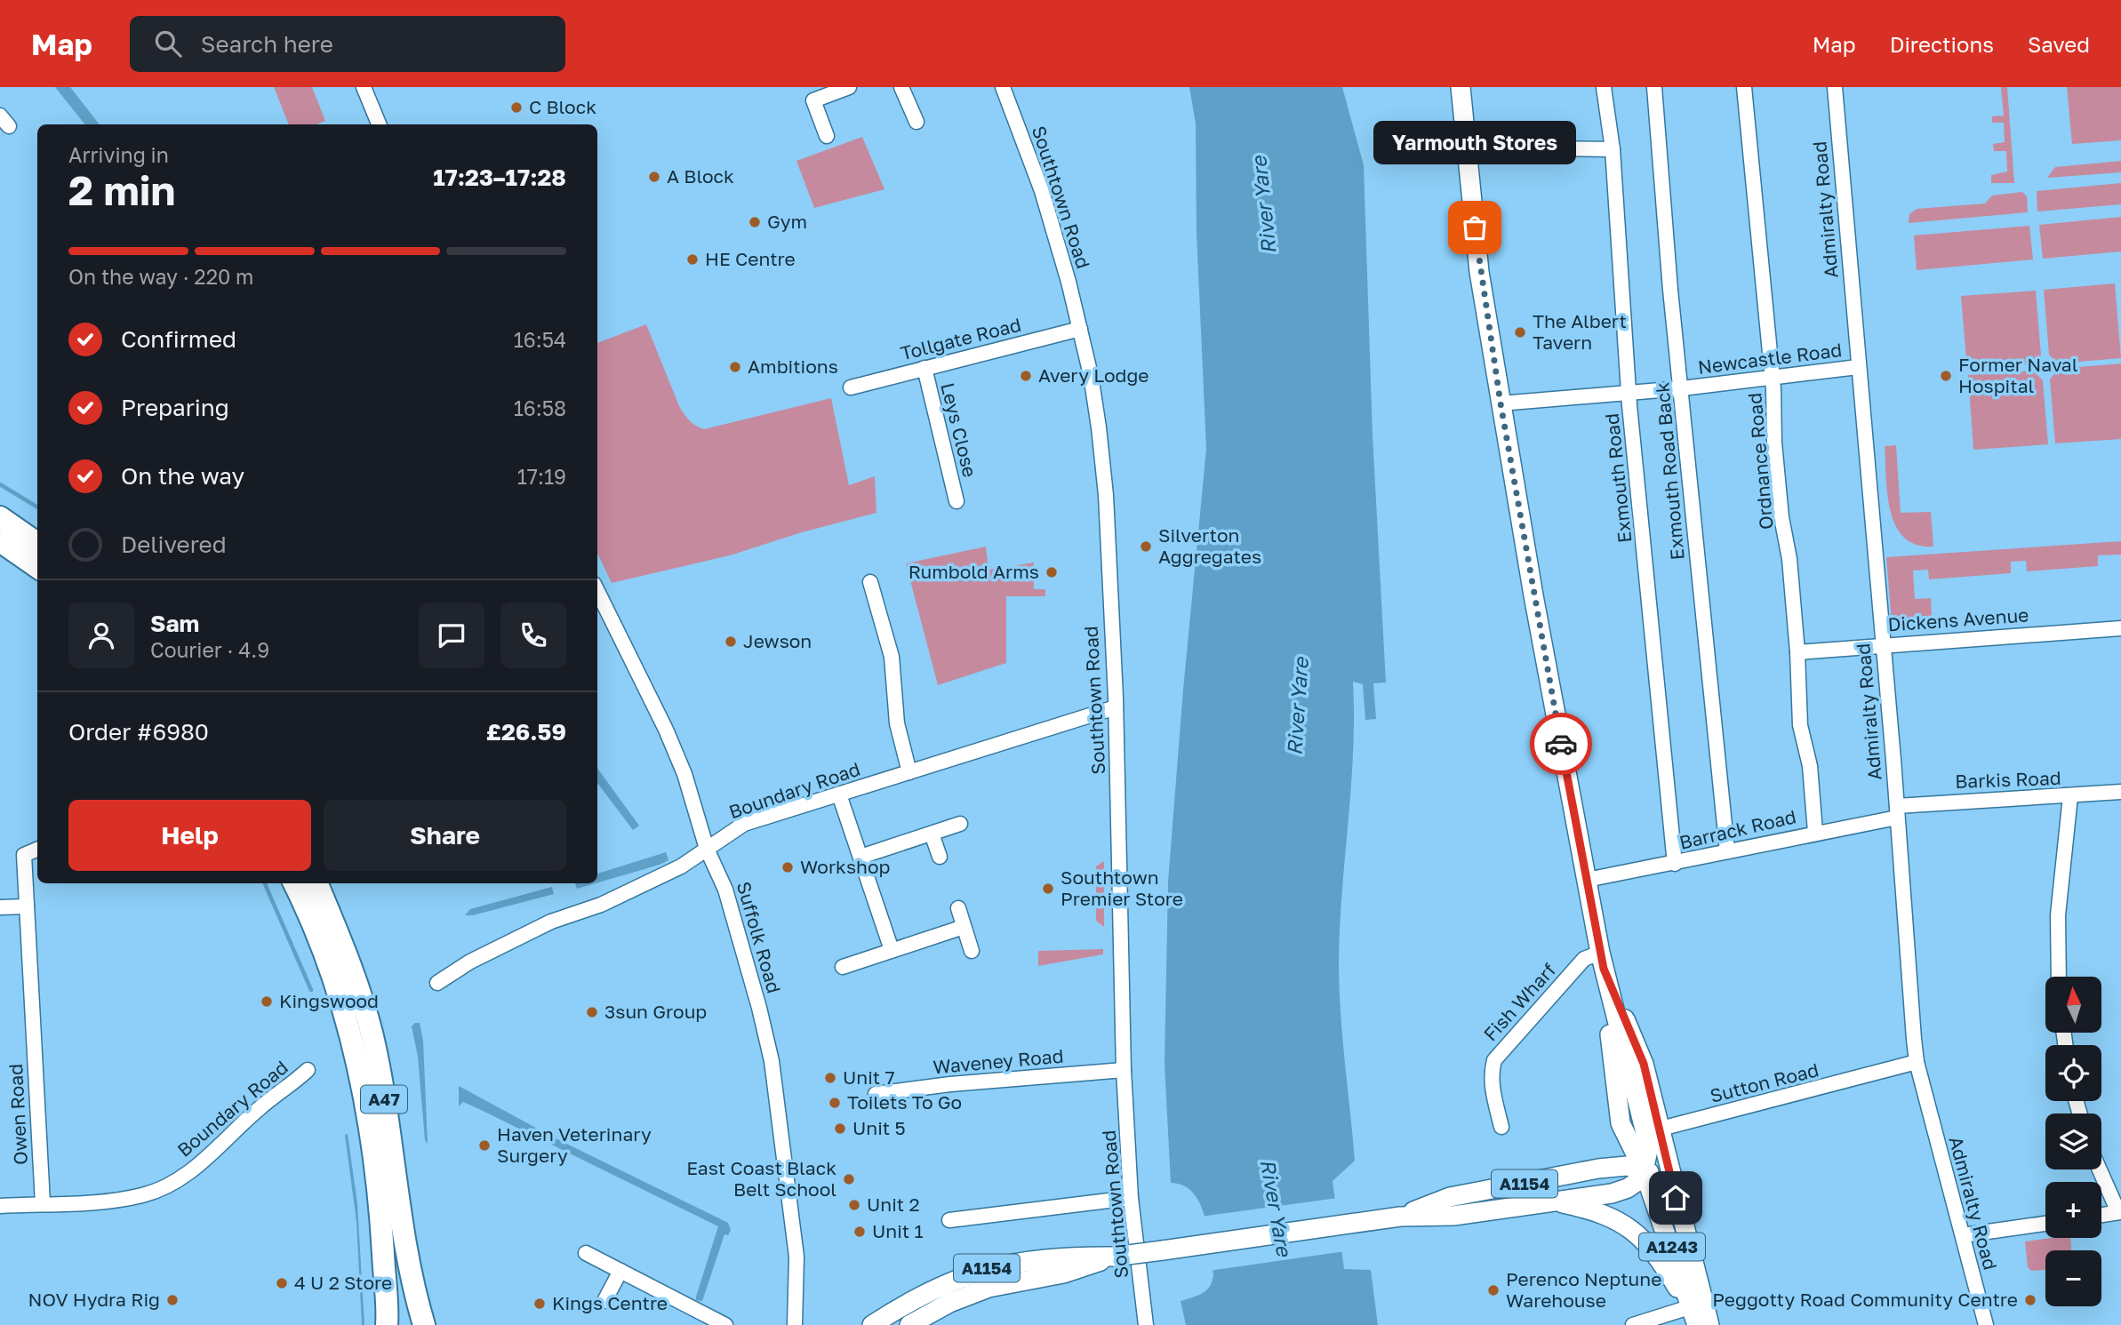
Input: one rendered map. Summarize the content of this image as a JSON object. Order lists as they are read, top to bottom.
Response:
{
  "streets": {
    "highway": ["A47"],
    "main road": ["A1154", "A1243"],
    "street": [
      "Southtown Road",
      "Admiralty Road",
      "Tollgate Road",
      "Newcastle Road",
      "Leys Close",
      "Ordnance Road",
      "Exmouth Road Back",
      "Exmouth Road",
      "Dickens Avenue",
      "Barkis Road",
      "Boundary Road",
      "Barrack Road",
      "Suffolk Road",
      "Fish Wharf",
      "Waveney Road",
      "Sutton Road",
      "Owen Road"
    ]
  },
  "crossings": [
    ["Southtown Road", "Tollgate Road"],
    ["Southtown Road", "Boundary Road"],
    ["Southtown Road", "Waveney Road"],
    ["Admiralty Road", "Newcastle Road"],
    ["Admiralty Road", "Dickens Avenue"],
    ["Admiralty Road", "Barkis Road"],
    ["Admiralty Road", "Barrack Road"],
    ["Admiralty Road", "Sutton Road"],
    ["Tollgate Road", "Leys Close"],
    ["Newcastle Road", "Ordnance Road"],
    ["Newcastle Road", "Exmouth Road Back"],
    ["Newcastle Road", "Exmouth Road"],
    ["Newcastle Road", "A1243"],
    ["Ordnance Road", "Dickens Avenue"],
    ["Ordnance Road", "Barrack Road"],
    ["Exmouth Road Back", "Barrack Road"],
    ["Exmouth Road", "Barrack Road"],
    ["Barkis Road", "Barrack Road"],
    ["Boundary Road", "Suffolk Road"],
    ["Boundary Road", "Owen Road"],
    ["Barrack Road", "A1243"],
    ["Fish Wharf", "A1243"],
    ["Sutton Road", "A1154"],
    ["Sutton Road", "A1243"],
    ["A1154", "A1243"]
  ],
  "water": ["River Yare"],
  "places": [
    "C Block",
    "A Block",
    "Gym",
    "Yarmouth Stores",
    "HE Centre",
    "The Albert Tavern",
    "Ambitions",
    "Avery Lodge",
    "Former Naval Hospital",
    "Silverton Aggregates",
    "Rumbold Arms",
    "Jewson",
    "Workshop",
    "Southtown Premier Store",
    "Kingswood",
    "3sun Group",
    "Unit 7",
    "Toilets To Go",
    "Unit 5",
    "Haven Veterinary Surgery",
    "East Coast Black Belt School",
    "Unit 2",
    "Unit 1",
    "4 U 2 Store",
    "Perenco Neptune Warehouse",
    "NOV Hydra Rig",
    "Peggotty Road Community Centre",
    "Kings Centre"
  ],
  "north": "top",
  "page": {
    "header": "Map",
    "search": "Search here",
    "nav": ["Map", "Directions", "Saved"],
    "bubble": "Yarmouth Stores",
    "heading": ["2 min", "Arriving in", "17:23–17:28"],
    "panel": [
      "Sam",
      "Courier · 4.9",
      "Order #6980",
      "£26.59"
    ],
    "bar": "On the way · 220 m",
    "list": [
      ["Confirmed", "16:54"],
      ["Preparing", "16:58"],
      ["On the way", "17:19"],
      "Delivered"
    ],
    "buttons": ["Help", "Share"],
    "map_buttons": ["+", "−"]
  }
}
